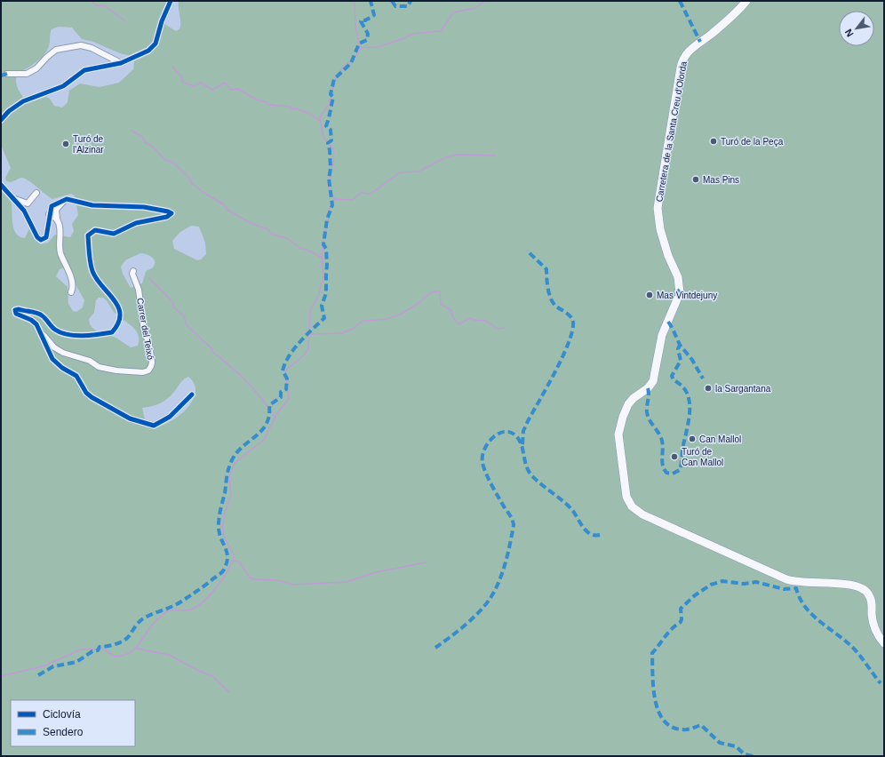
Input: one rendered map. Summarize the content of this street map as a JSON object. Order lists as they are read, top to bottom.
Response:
{
  "streets": {
    "main road": ["Carretera de la Santa Creu d'Olorda"],
    "street": ["Carrer del Teixó"]
  },
  "places": [
    "Turó de la Peça",
    "Turó de l'Alzinar",
    "Mas Pins",
    "Mas Vintdejuny",
    "la Sargantana",
    "Can Mallol",
    "Turó de Can Mallol"
  ],
  "legend": ["Ciclovía", "Sendero"],
  "north": "bottom left"
}
